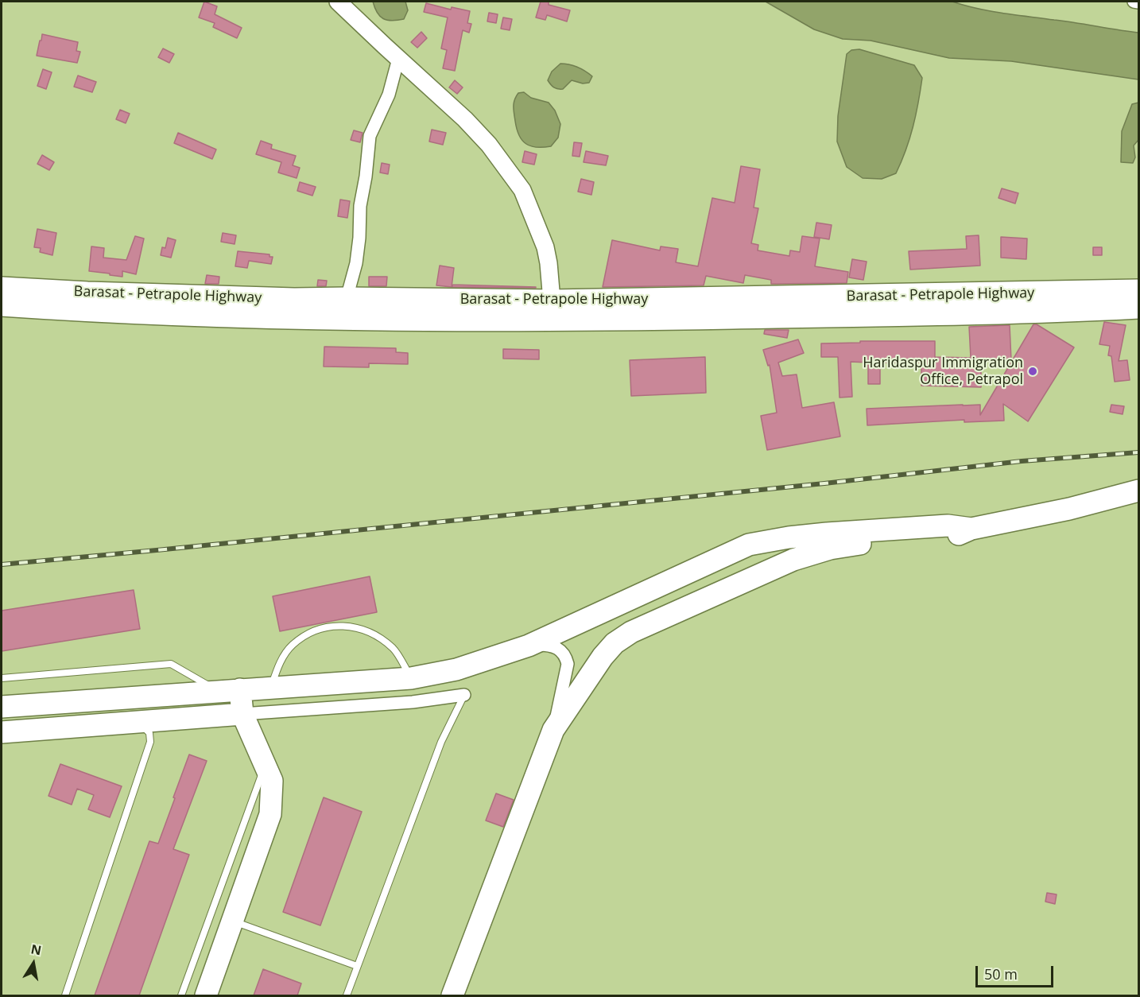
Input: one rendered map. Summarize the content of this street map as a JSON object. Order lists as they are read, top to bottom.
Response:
{
  "streets": {
    "highway": ["Barasat - Petrapole Highway"]
  },
  "places": ["Haridaspur Immigration Office, Petrapol"],
  "scale_bar": "50 m",
  "north": "top"
}
